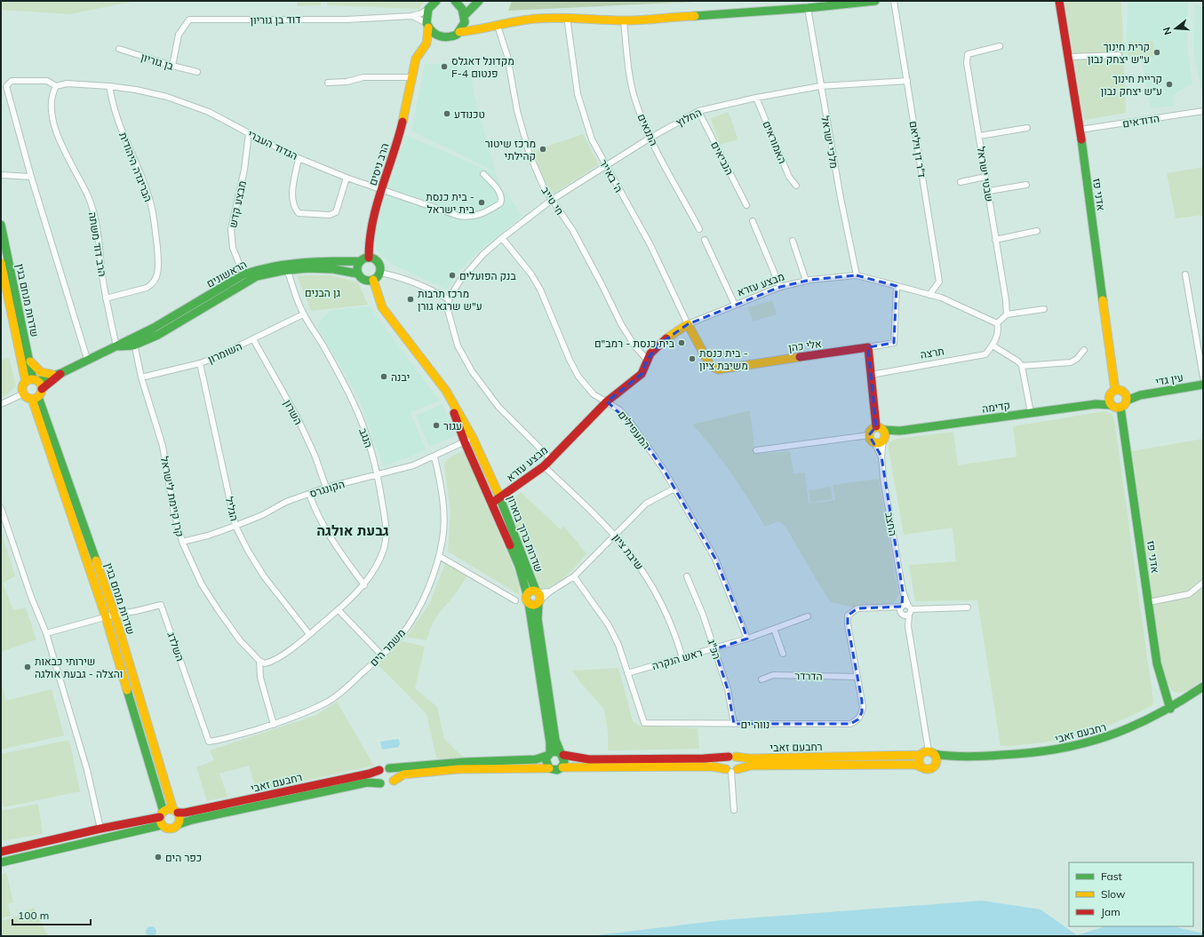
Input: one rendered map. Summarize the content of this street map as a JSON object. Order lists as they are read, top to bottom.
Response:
{
  "streets": {
    "main road": [
      "הרב ניסים",
      "אדני פז",
      "הראשונים",
      "מבצע עזרא",
      "שדרות מנחם בגין",
      "אלי כהן",
      "עין גדי",
      "קדימה",
      "שדרות ברוך בוארון",
      "רחבעם זאבי"
    ],
    "street": [
      "דוד בן גוריון",
      "בן גוריון",
      "החלוץ",
      "הדודאים",
      "התנאים",
      "האמוראים",
      "מלכי ישראל",
      "הגדוד העברי",
      "ד״ר דן ויליאם",
      "הנביאים",
      "הבריגדה היהודית",
      "שבטי ישראל",
      "ה' באייר",
      "חי טייב",
      "מבצע קדש",
      "הרב דוד משתה",
      "השומרון",
      "תרצה",
      "השרון",
      "המעפילים",
      "הנגב",
      "הקונגרס",
      "קרן קיימת לישראל",
      "הגליל",
      "החצב",
      "שיבת ציון",
      "השלדג",
      "משמר הים",
      "הכ\"ג",
      "ראש הנקרה",
      "הדרדר",
      "נווה ים"
    ]
  },
  "crossings": [
    ["דוד בן גוריון", "בן גוריון"],
    ["דוד בן גוריון", "הרב ניסים"],
    ["החלוץ", "התנאים"],
    ["החלוץ", "האמוראים"],
    ["החלוץ", "מלכי ישראל"],
    ["החלוץ", "ד״ר דן ויליאם"],
    ["החלוץ", "הנביאים"],
    ["החלוץ", "ה' באייר"],
    ["החלוץ", "חי טייב"],
    ["החלוץ", "המעפילים"],
    ["הדודאים", "אדני פז"],
    ["מלכי ישראל", "מבצע עזרא"],
    ["הגדוד העברי", "הרב ניסים"],
    ["הגדוד העברי", "הבריגדה היהודית"],
    ["הגדוד העברי", "מבצע קדש"],
    ["הגדוד העברי", "הרב דוד משתה"],
    ["ד״ר דן ויליאם", "מבצע עזרא"],
    ["הרב ניסים", "הראשונים"],
    ["הרב ניסים", "שדרות ברוך בוארון"],
    ["הבריגדה היהודית", "הרב דוד משתה"],
    ["ה' באייר", "מבצע עזרא"],
    ["ה' באייר", "אלי כהן"],
    ["אדני פז", "עין גדי"],
    ["אדני פז", "קדימה"],
    ["אדני פז", "רחבעם זאבי"],
    ["חי טייב", "מבצע עזרא"],
    ["מבצע קדש", "הראשונים"],
    ["הרב דוד משתה", "הראשונים"],
    ["הראשונים", "שדרות מנחם בגין"],
    ["הראשונים", "הנגב"],
    ["הראשונים", "קרן קיימת לישראל"],
    ["הראשונים", "שדרות ברוך בוארון"],
    ["מבצע עזרא", "אלי כהן"],
    ["מבצע עזרא", "המעפילים"],
    ["מבצע עזרא", "שדרות ברוך בוארון"],
    ["מבצע עזרא", "שיבת ציון"],
    ["שדרות מנחם בגין", "השלדג"],
    ["שדרות מנחם בגין", "רחבעם זאבי"],
    ["השומרון", "השרון"],
    ["השומרון", "הנגב"],
    ["השומרון", "קרן קיימת לישראל"],
    ["השומרון", "הגליל"],
    ["עין גדי", "קדימה"],
    ["קדימה", "החצב"],
    ["השרון", "הקונגרס"],
    ["המעפילים", "ראש הנקרה"],
    ["הנגב", "הקונגרס"],
    ["הנגב", "קרן קיימת לישראל"],
    ["הנגב", "הגליל"],
    ["הקונגרס", "קרן קיימת לישראל"],
    ["הקונגרס", "הגליל"],
    ["הקונגרס", "שדרות ברוך בוארון"],
    ["הקונגרס", "משמר הים"],
    ["החצב", "רחבעם זאבי"],
    ["שדרות ברוך בוארון", "רחבעם זאבי"],
    ["שיבת ציון", "ראש הנקרה"],
    ["השלדג", "משמר הים"],
    ["הכ\"ג", "ראש הנקרה"],
    ["הכ\"ג", "נווה ים"],
    ["ראש הנקרה", "נווה ים"],
    ["הדרדר", "נווה ים"]
  ],
  "districts": ["גבעת אולגה"],
  "parks": ["גן הבנים"],
  "places": [
    "קרית חינוך ע\"ש יצחק נבון",
    "מקדונל דאגלס F-4 פנטום",
    "קריית חינוך ע״ש יצחק נבון",
    "טכנודע",
    "מרכז שיטור קהילתי",
    "בית כנסת - בית ישראל",
    "בנק הפועלים",
    "מרכז תרבות ע\"ש שרגא גורן",
    "בית כנסת - רמב\"ם",
    "בית כנסת - משיבת ציון",
    "יבנה",
    "עגור",
    "שירותי כבאות והצלה - גבעת אולגה",
    "כפר הים"
  ],
  "legend": ["Fast", "Slow", "Jam"],
  "scale_bar": "100 m",
  "north": "left"
}
